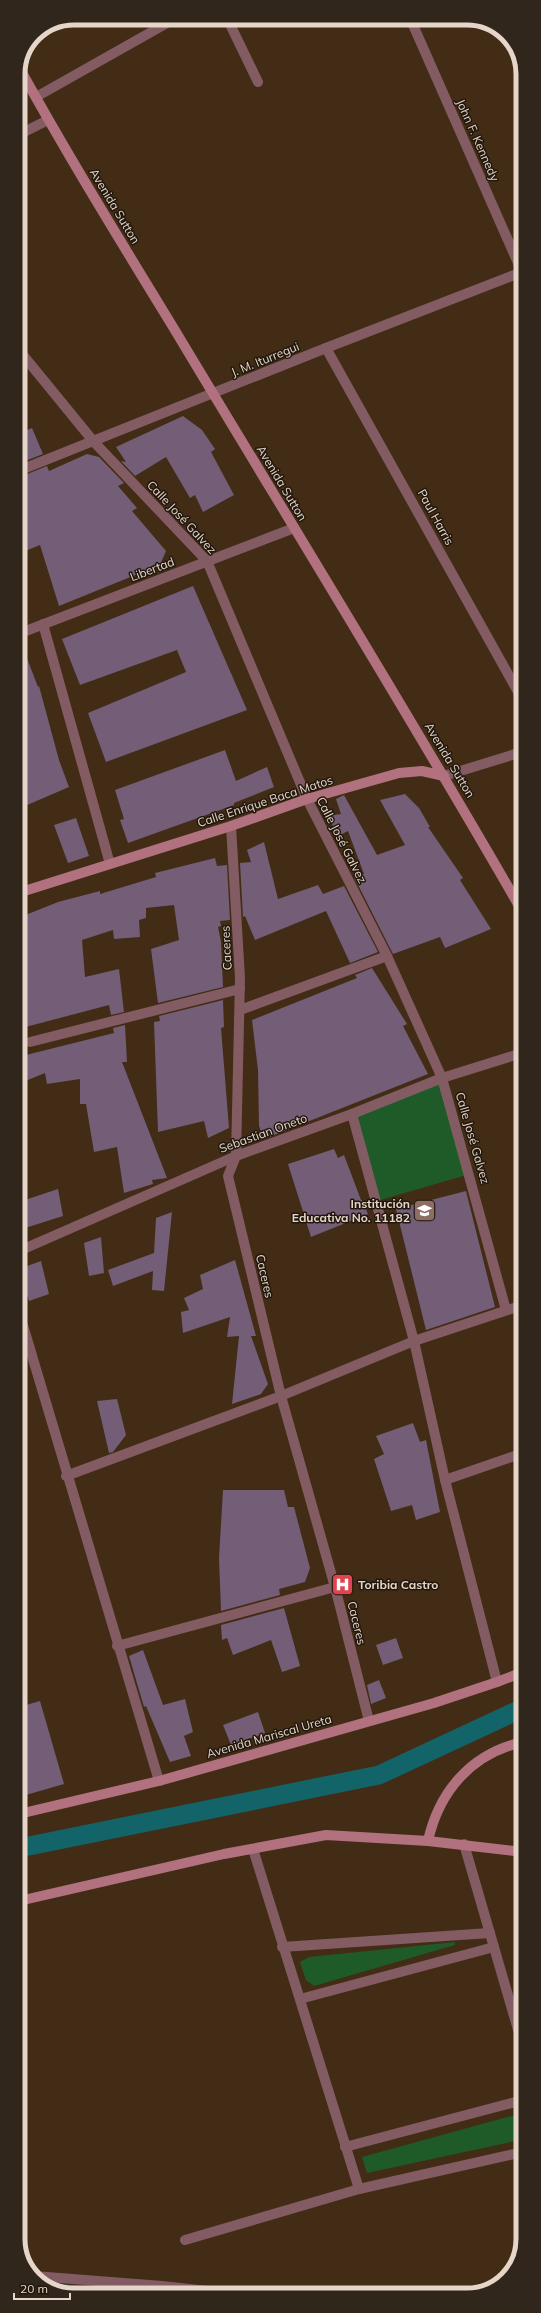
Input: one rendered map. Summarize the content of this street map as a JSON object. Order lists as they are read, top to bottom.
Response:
{
  "streets": {
    "street": [
      "John F. Kennedy",
      "Avenida Sutton",
      "J. M. Iturregui",
      "Calle José Galvez",
      "Paul Harris",
      "Libertad",
      "Calle Enrique Baca Matos",
      "Caceres",
      "Sebastian Oneto",
      "Avenida Mariscal Ureta"
    ]
  },
  "crossings": [
    ["Avenida Sutton", "J. M. Iturregui"],
    ["Avenida Sutton", "Libertad"],
    ["Avenida Sutton", "Calle Enrique Baca Matos"],
    ["J. M. Iturregui", "Calle José Galvez"],
    ["J. M. Iturregui", "Paul Harris"],
    ["Calle José Galvez", "Libertad"],
    ["Calle José Galvez", "Calle Enrique Baca Matos"],
    ["Calle José Galvez", "Sebastian Oneto"],
    ["Calle Enrique Baca Matos", "Caceres"],
    ["Caceres", "Sebastian Oneto"],
    ["Caceres", "Avenida Mariscal Ureta"]
  ],
  "places": {
    "school or university": ["Institución Educativa No. 11182"],
    "hospital": ["Toribia Castro"]
  },
  "scale_bar": "20 m"
}
